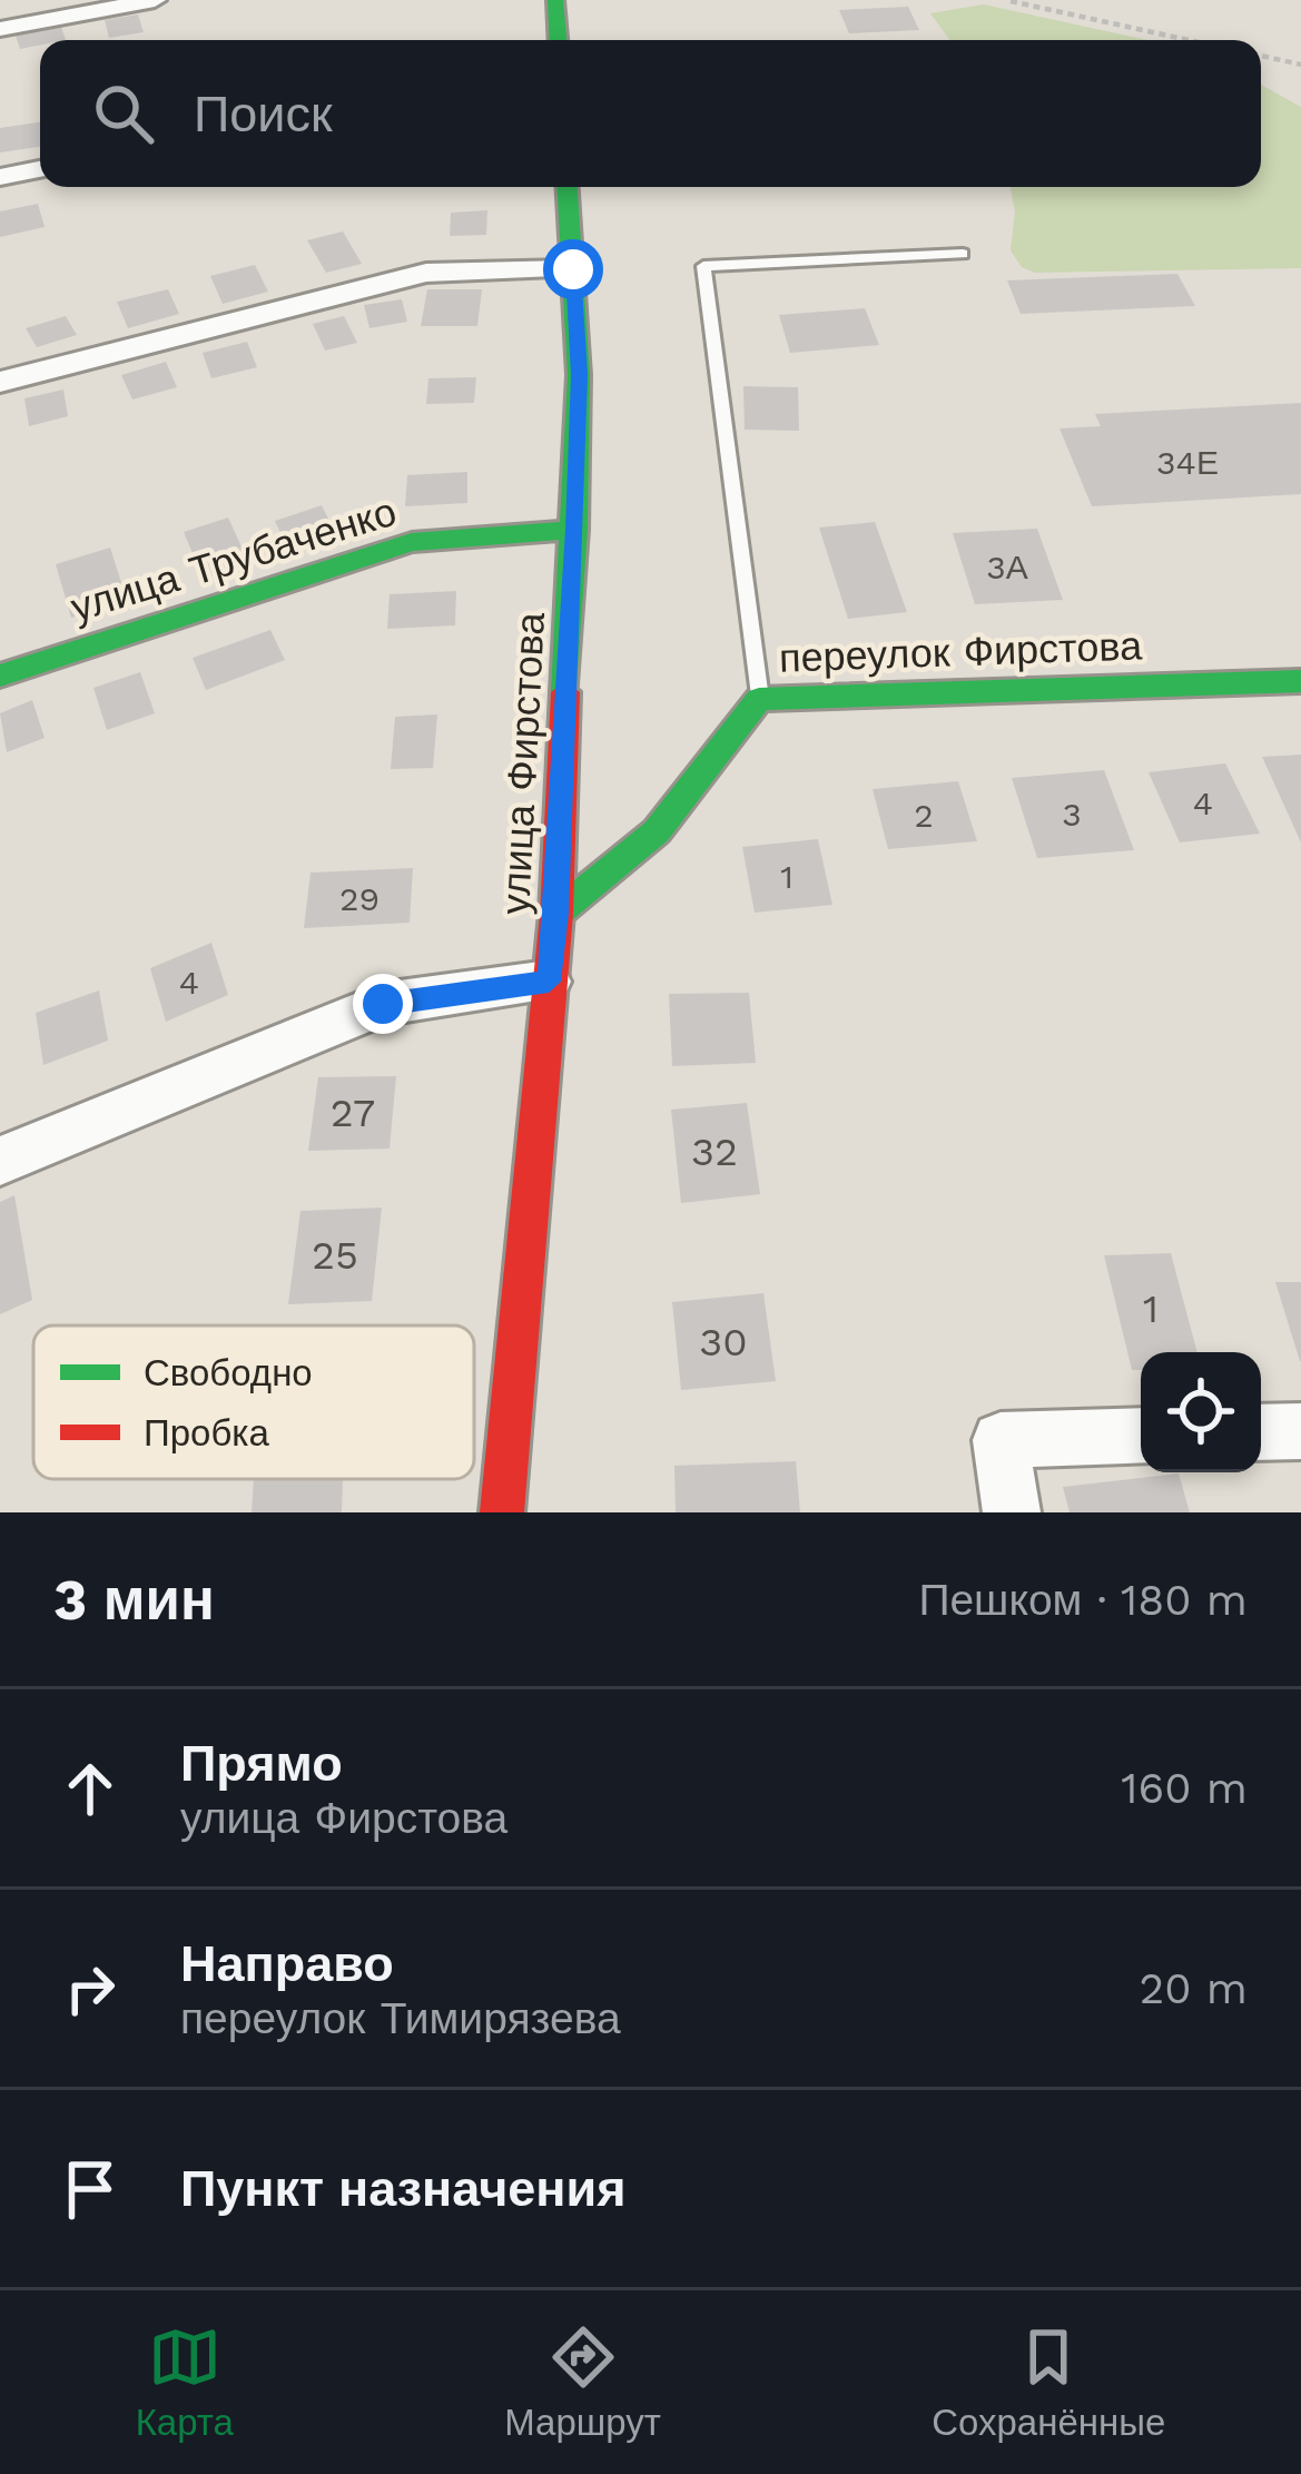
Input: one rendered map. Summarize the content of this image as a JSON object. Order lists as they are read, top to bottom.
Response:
{
  "streets": {
    "main road": ["улица Трубаченко", "переулок Фирстова", "улица Фирстова"]
  },
  "crossings": [
    ["улица Трубаченко", "улица Фирстова"],
    ["переулок Фирстова", "улица Фирстова"]
  ],
  "house_numbers": [
    "34Е",
    "3А",
    "4",
    "3",
    "2",
    "1",
    "29",
    "4",
    "27",
    "32",
    "25",
    "1",
    "30"
  ],
  "legend": ["Свободно", "Пробка"],
  "page": {
    "search": "Поиск",
    "heading": ["3 мин", "Пешком · 180 m"],
    "list": [
      ["Прямо", "улица Фирстова", "160 m"],
      ["Направо", "переулок Тимирязева", "20 m"],
      "Пункт назначения"
    ],
    "nav": ["Карта", "Маршрут", "Сохранённые"]
  }
}
